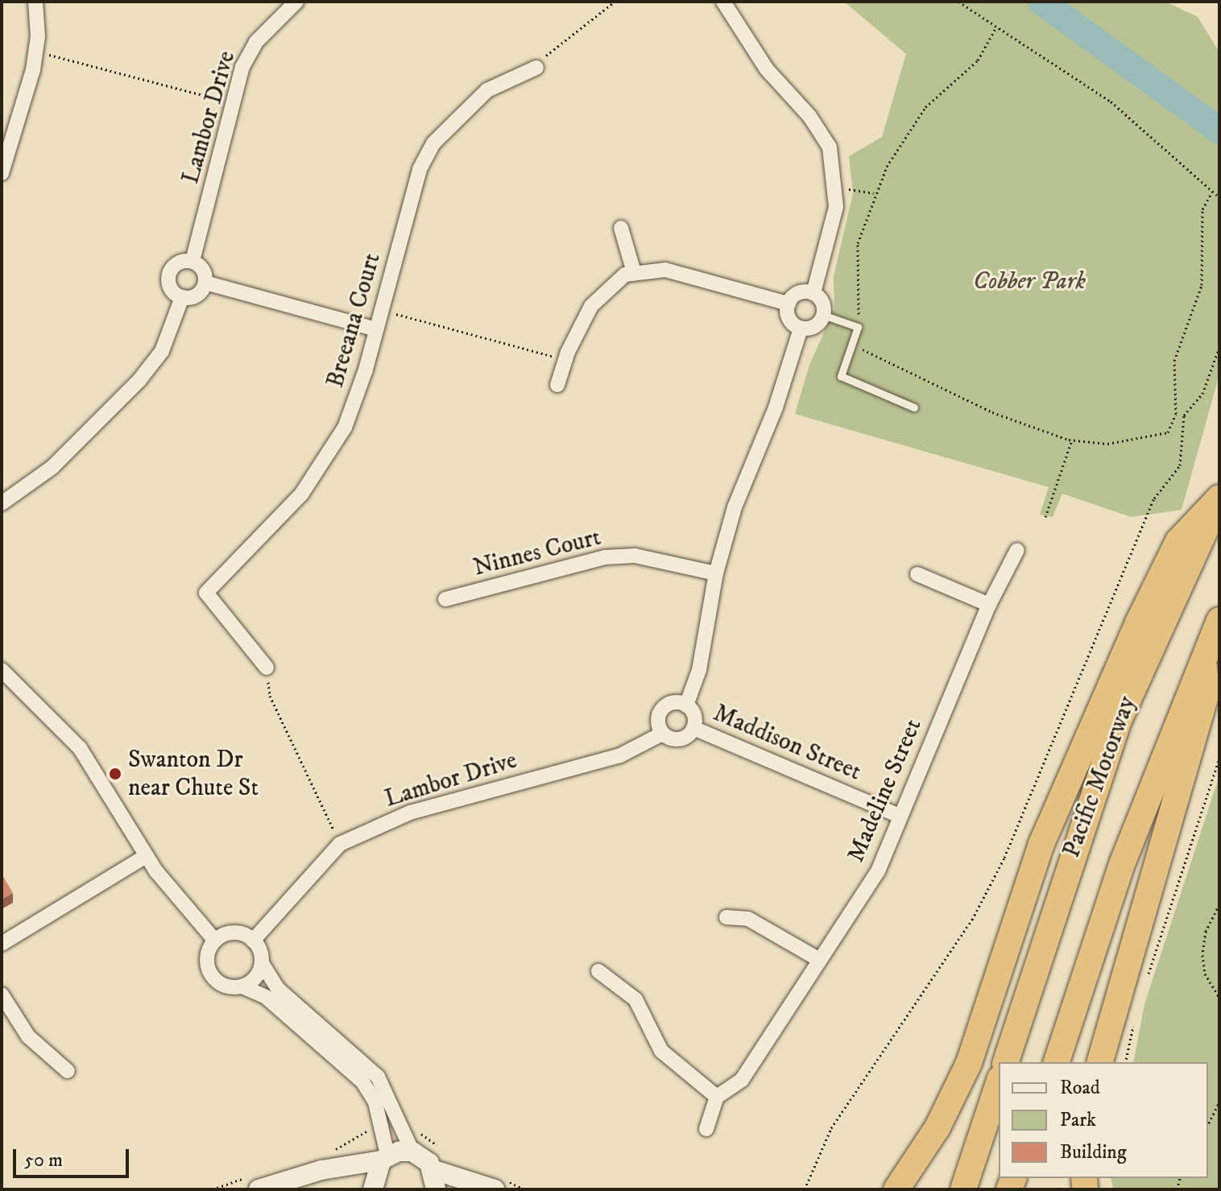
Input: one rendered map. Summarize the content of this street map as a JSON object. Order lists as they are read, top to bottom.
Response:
{
  "streets": {
    "highway": ["Pacific Motorway"],
    "street": [
      "Lambor Drive",
      "Breeana Court",
      "Ninnes Court",
      "Maddison Street",
      "Madeline Street"
    ]
  },
  "crossings": [
    ["Lambor Drive", "Maddison Street"],
    ["Maddison Street", "Madeline Street"]
  ],
  "parks": ["Cobber Park"],
  "places": ["Swanton Dr near Chute St"],
  "legend": ["Road", "Park", "Building"],
  "scale_bar": "50 m"
}
